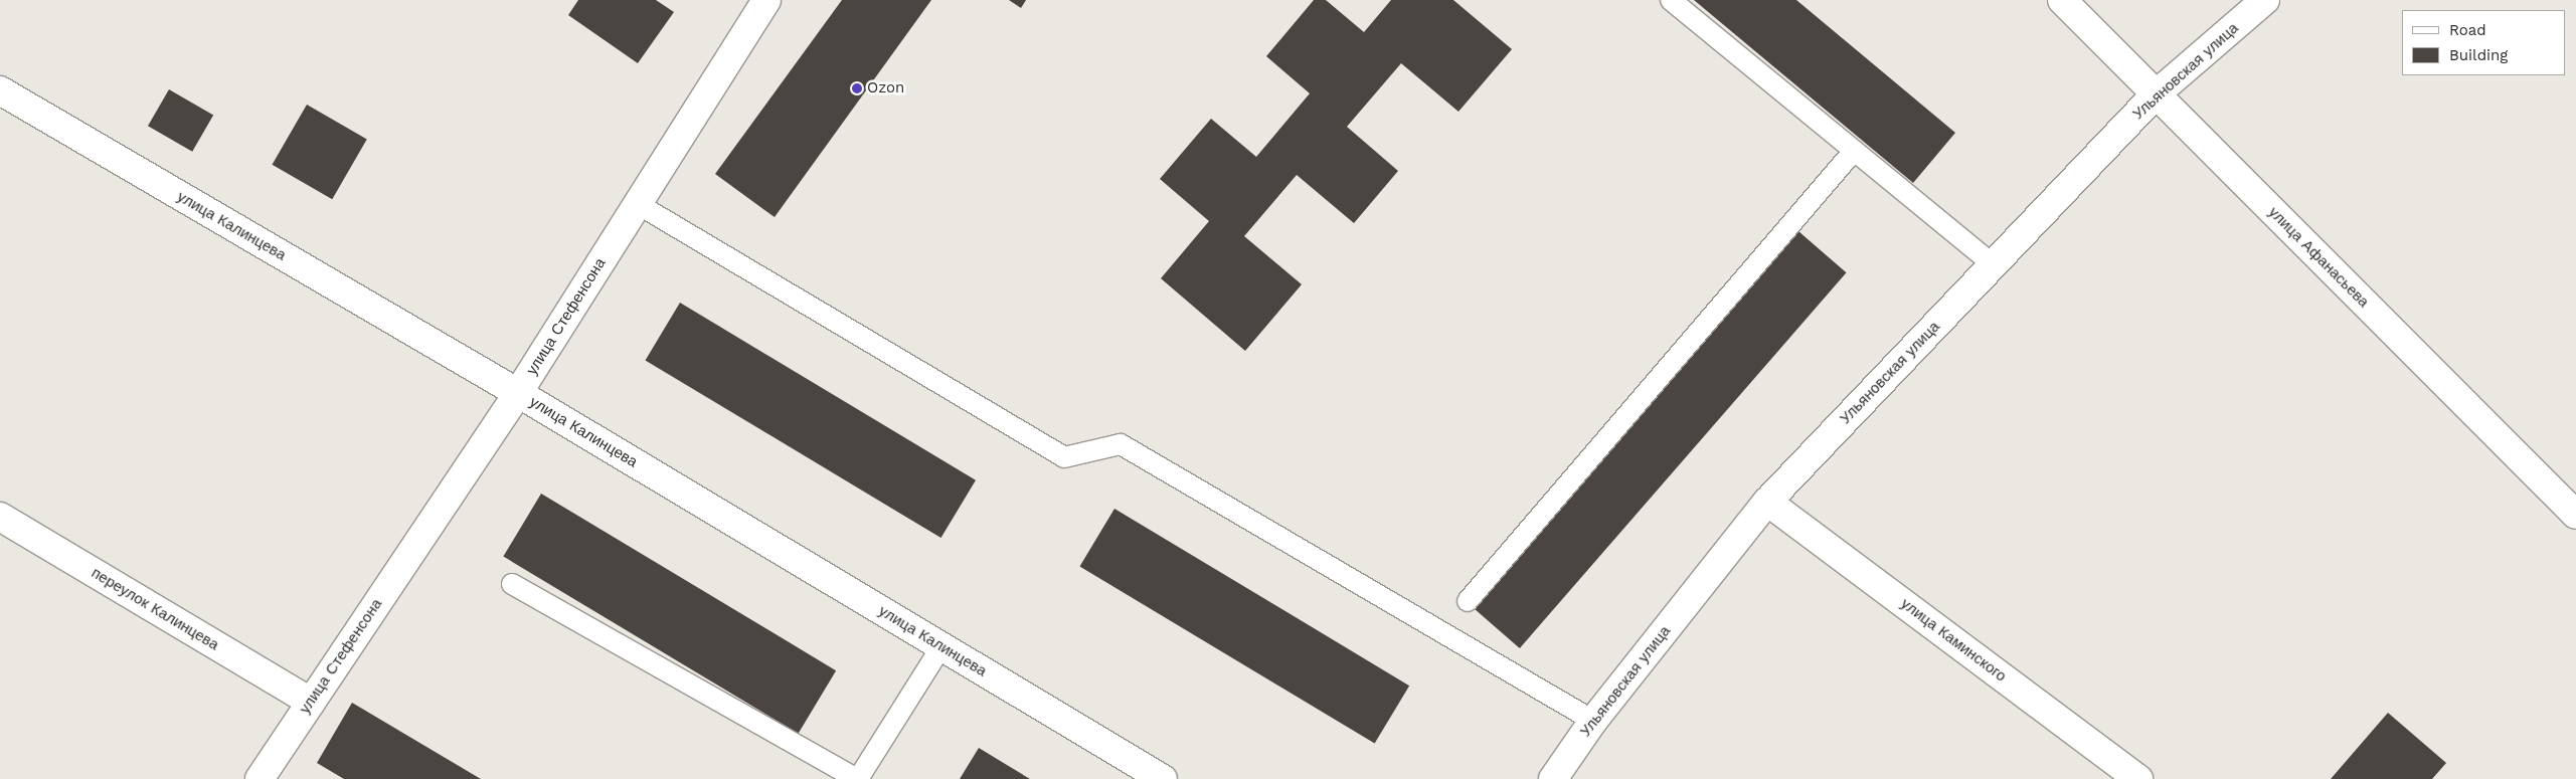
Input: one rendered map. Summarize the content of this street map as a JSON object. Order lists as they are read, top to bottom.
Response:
{
  "streets": {
    "street": [
      "Ульяновская улица",
      "улица Калинцева",
      "улица Афанасьева",
      "улица Стефенсона",
      "переулок Калинцева",
      "улица Каминского"
    ]
  },
  "crossings": [
    ["Ульяновская улица", "улица Афанасьева"],
    ["Ульяновская улица", "улица Каминского"],
    ["улица Калинцева", "улица Стефенсона"],
    ["улица Стефенсона", "переулок Калинцева"]
  ],
  "places": ["Ozon"],
  "legend": ["Road", "Building"]
}
